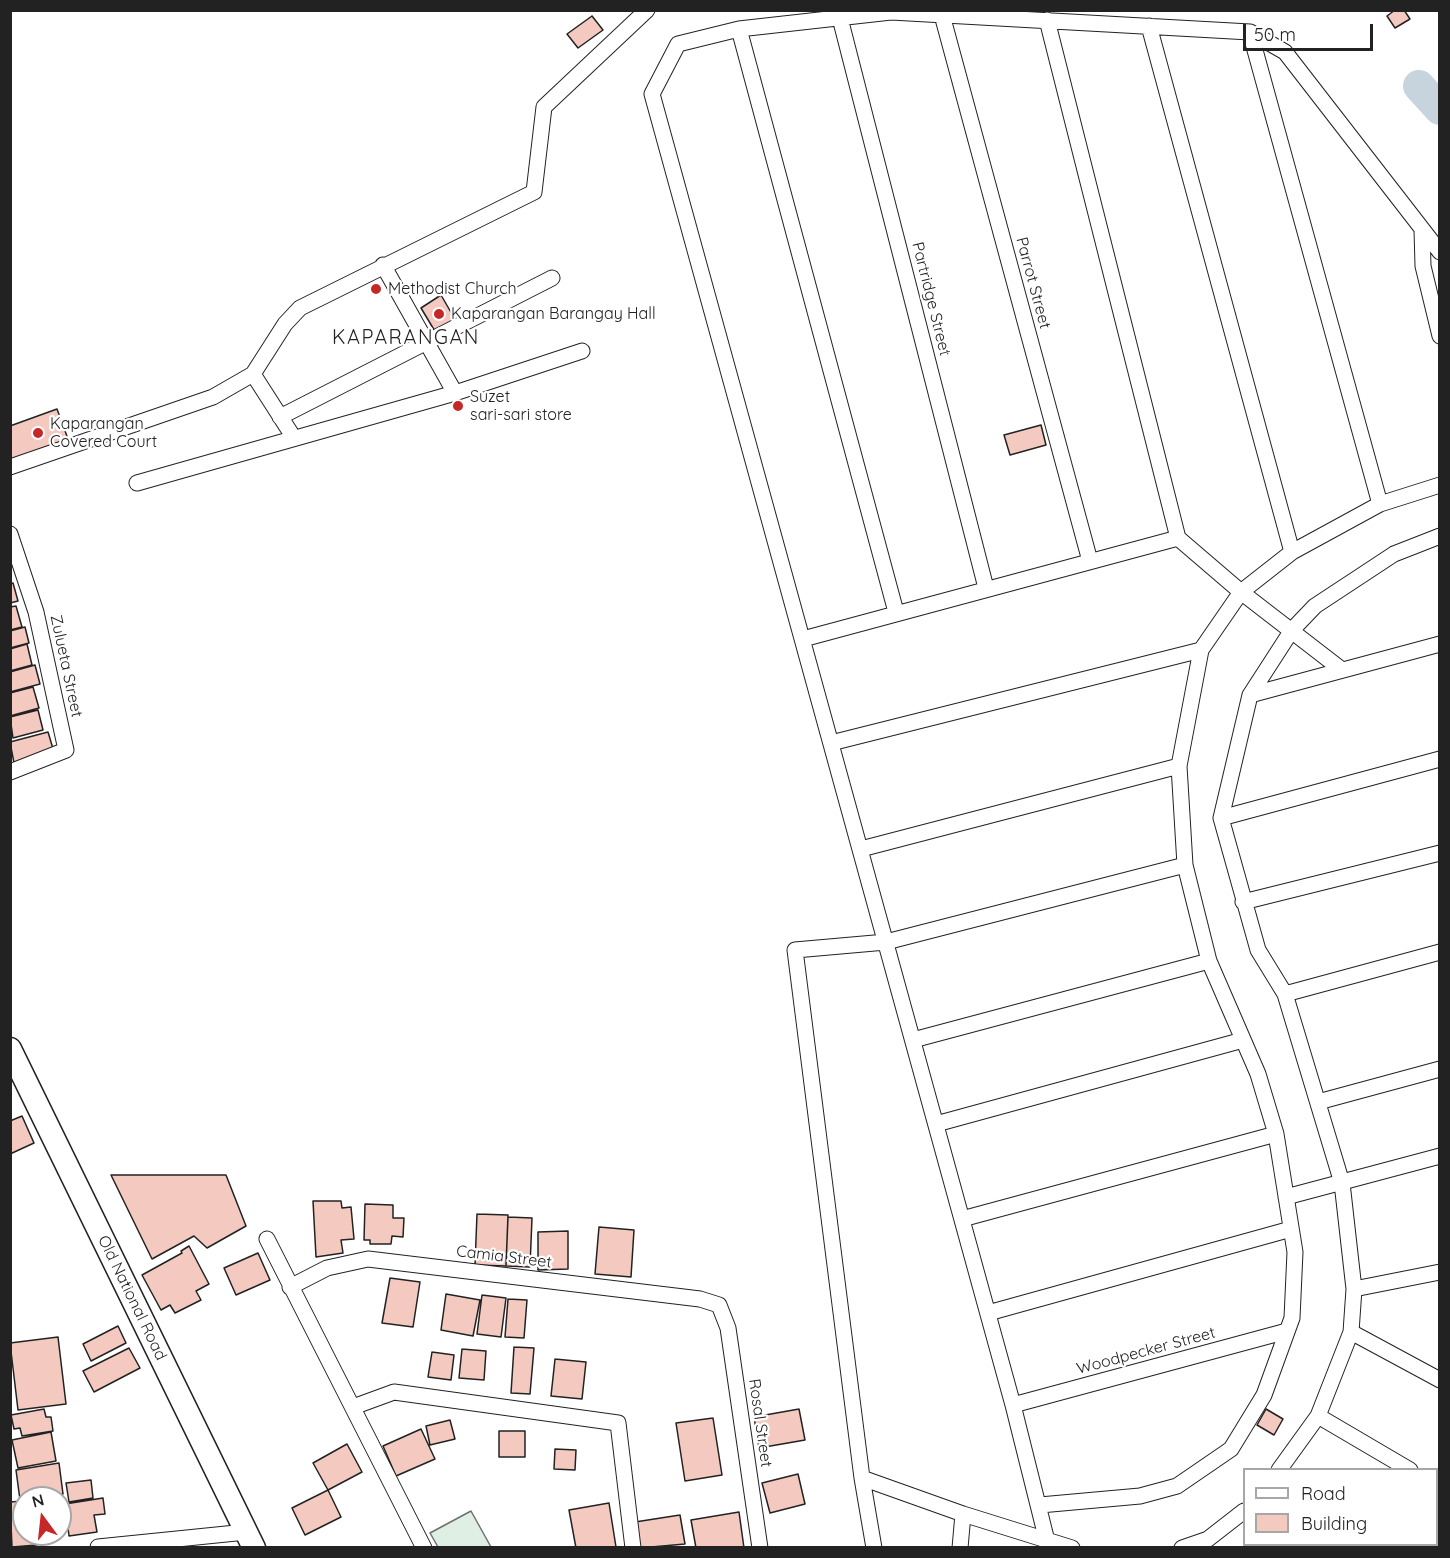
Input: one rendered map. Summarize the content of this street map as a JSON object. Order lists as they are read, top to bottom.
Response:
{
  "streets": {
    "main road": ["Old National Road"],
    "street": [
      "Parrot Street",
      "Partridge Street",
      "Zulueta Street",
      "Camia Street",
      "Woodpecker Street",
      "Rosal Street"
    ]
  },
  "crossings": [
    ["Camia Street", "Rosal Street"]
  ],
  "districts": ["KAPARANGAN"],
  "places": [
    "Methodist Church",
    "Kaparangan Barangay Hall",
    "Suzet sari-sari store",
    "Kaparangan Covered Court"
  ],
  "legend": ["Road", "Building"],
  "scale_bar": "50 m",
  "north": "top"
}
